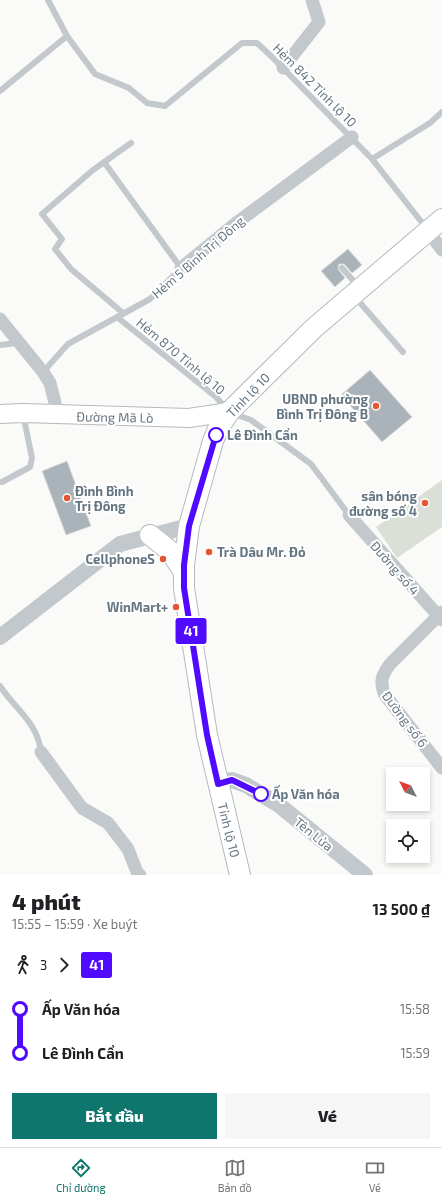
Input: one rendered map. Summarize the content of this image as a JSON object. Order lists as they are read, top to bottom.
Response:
{
  "streets": {
    "main road": ["Tỉnh lộ 10", "Đường Mã Lò"],
    "street": [
      "Hẻm 5 Bình Trị Đông",
      "Đường số 4",
      "Đường số 6",
      "Tên Lửa"
    ],
    "lane": ["Hẻm 842 Tỉnh lộ 10", "Hẻm 870 Tỉnh lộ 10"]
  },
  "crossings": [
    ["Hẻm 842 Tỉnh lộ 10", "Hẻm 5 Bình Trị Đông"],
    ["Hẻm 842 Tỉnh lộ 10", "Tỉnh lộ 10"],
    ["Hẻm 5 Bình Trị Đông", "Hẻm 870 Tỉnh lộ 10"],
    ["Hẻm 870 Tỉnh lộ 10", "Tỉnh lộ 10"],
    ["Hẻm 870 Tỉnh lộ 10", "Đường Mã Lò"],
    ["Tỉnh lộ 10", "Đường Mã Lò"],
    ["Tỉnh lộ 10", "Tên Lửa"],
    ["Đường số 4", "Đường số 6"]
  ],
  "places": [
    "UBND phường Bình Trị Đông B",
    "Lê Đình Cẩn",
    "Đình Bình Trị Đông",
    "sân bóng đường số 4",
    "Trà Dâu Mr. Đỏ",
    "CellphoneS",
    "WinMart+",
    "Ấp Văn hóa"
  ],
  "lines": ["bus line 41"],
  "north": "top left",
  "page": {
    "on_map": "41",
    "heading": ["4 phút", "15:55 – 15:59 · Xe buýt", "13 500 ₫"],
    "legs": ["3", "41"],
    "list": [
      {
        "name": "Ấp Văn hóa",
        "value": "15:58"
      },
      {
        "name": "Lê Đình Cẩn",
        "value": "15:59"
      }
    ],
    "buttons": ["Bắt đầu", "Vé"],
    "tabs": ["Chỉ đường", "Bản đồ", "Vé"]
  }
}
